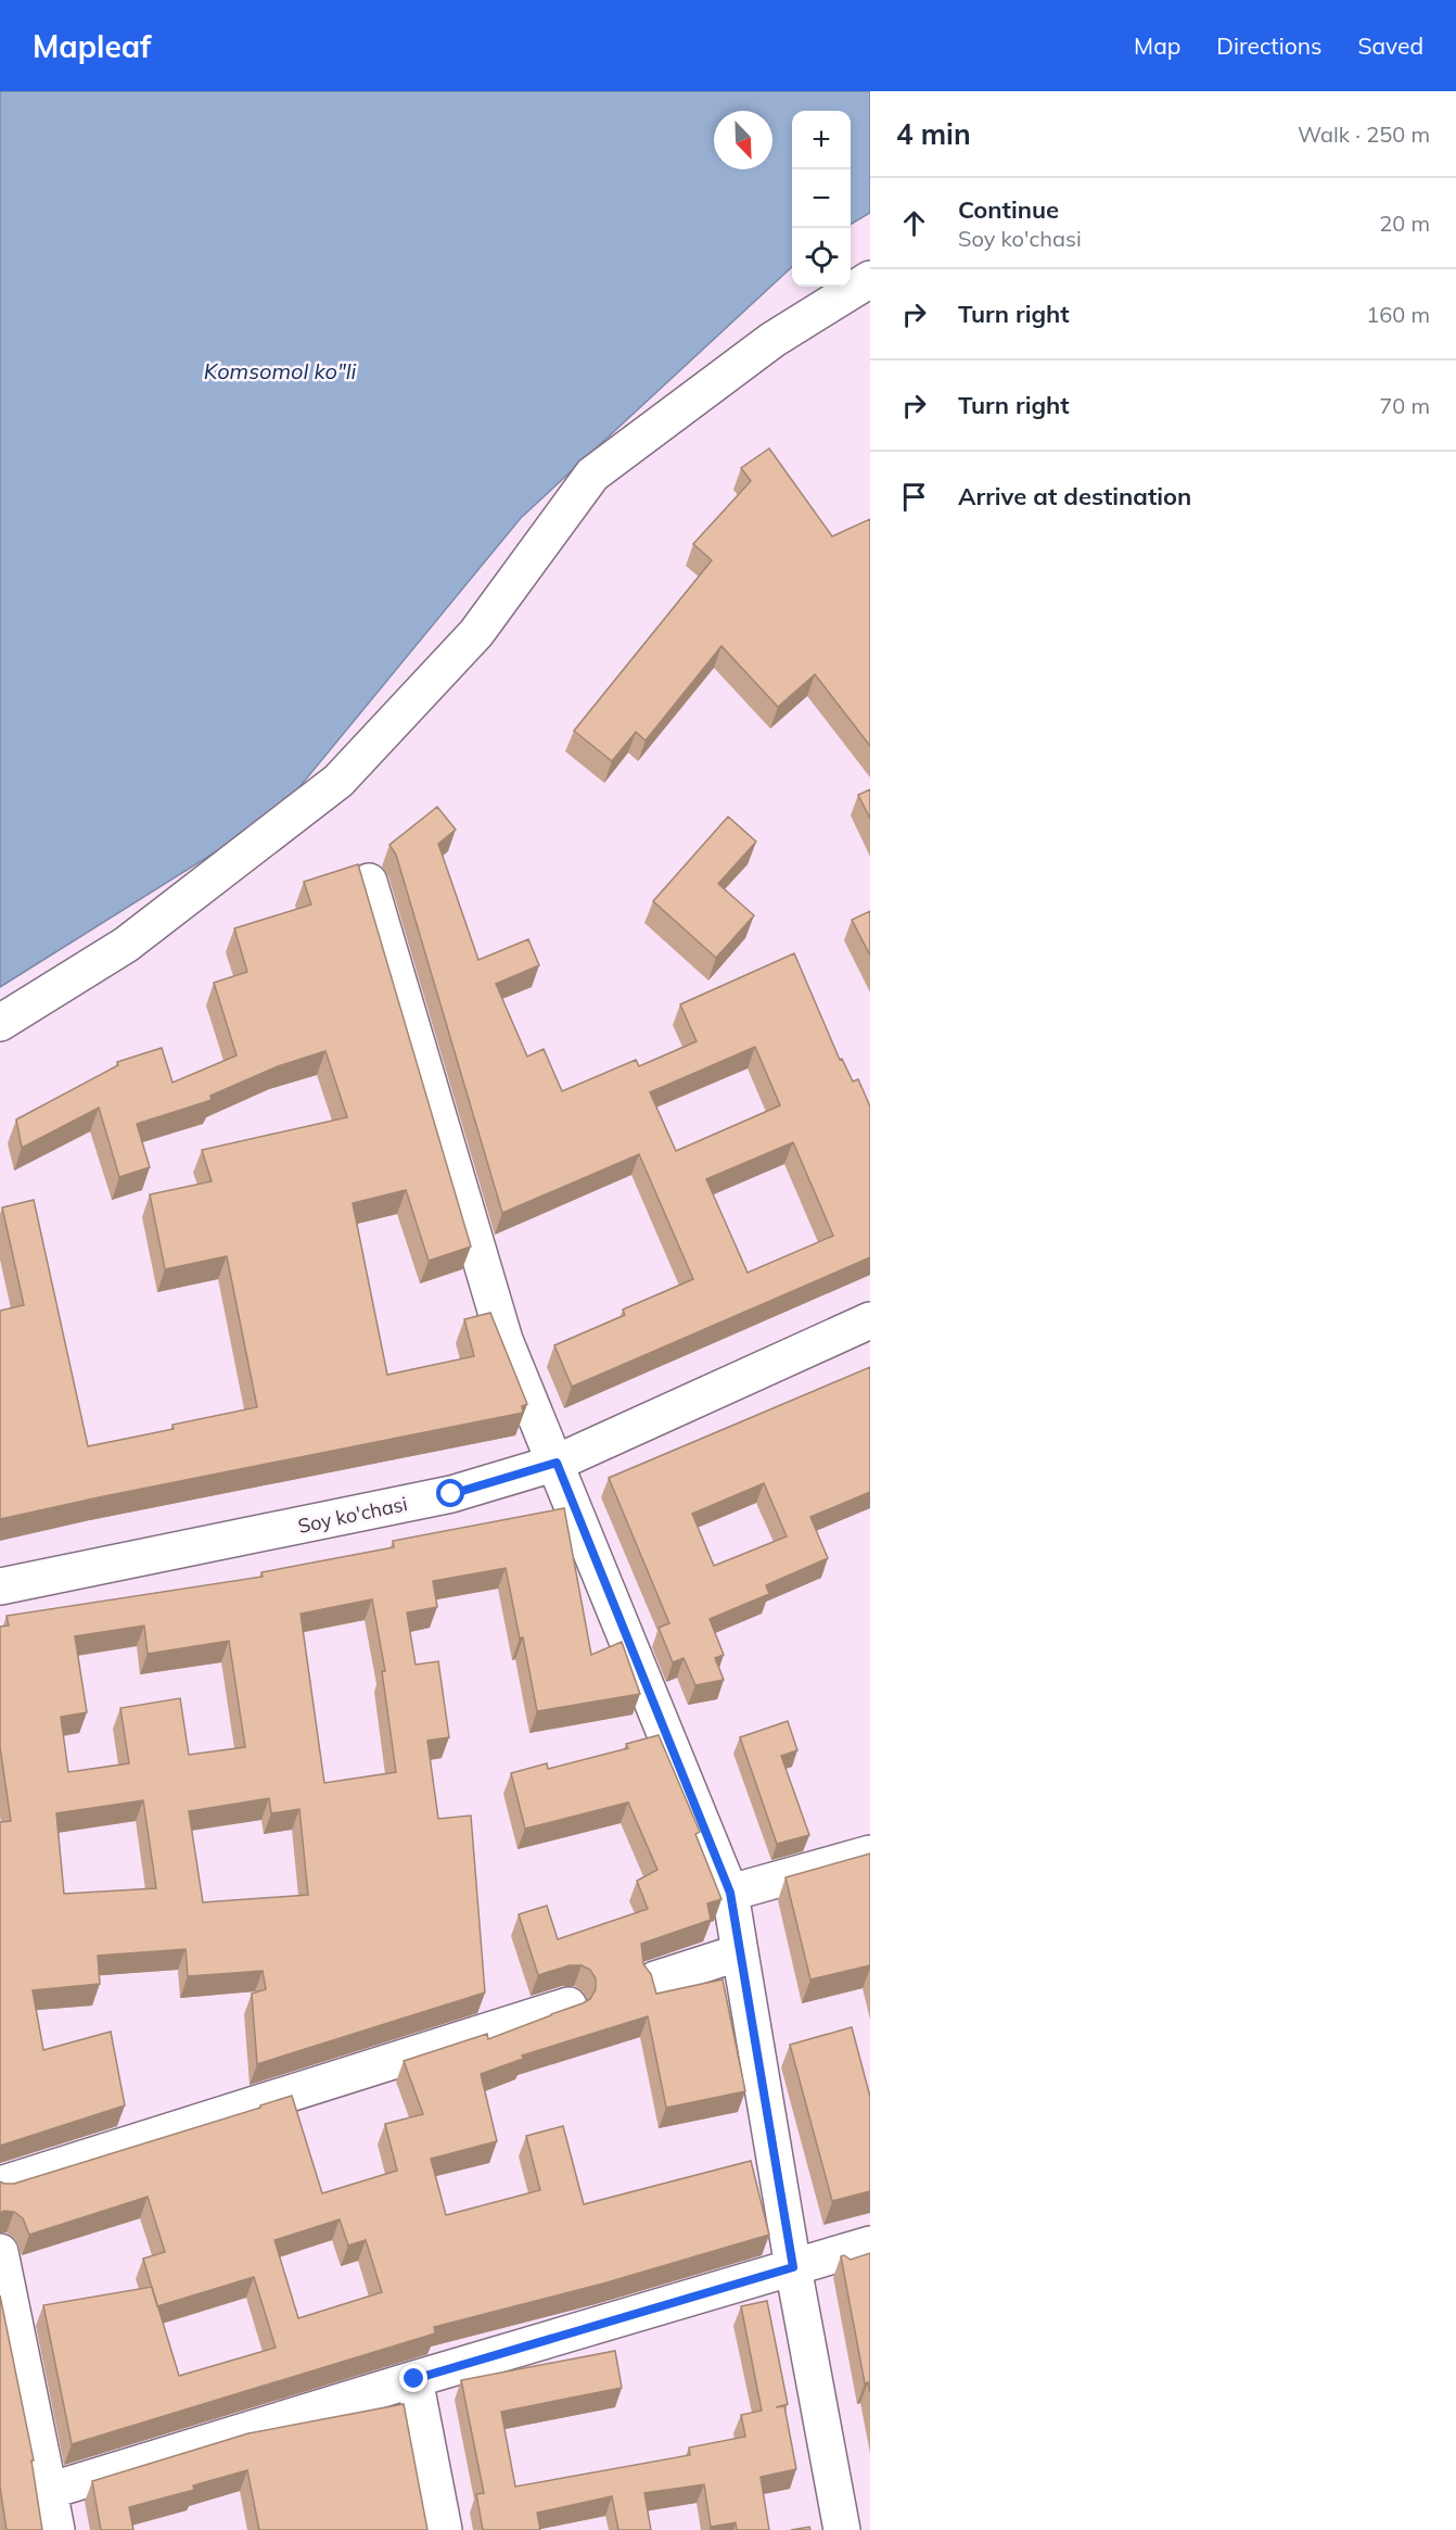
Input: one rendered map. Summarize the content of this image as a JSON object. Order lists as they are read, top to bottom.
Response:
{
  "streets": {
    "main road": ["Soy ko'chasi"]
  },
  "water": ["Komsomol ko\"li"],
  "north": "bottom right",
  "page": {
    "header": "Mapleaf",
    "nav": ["Map", "Directions", "Saved"],
    "heading": ["4 min", "Walk · 250 m"],
    "map_buttons": ["+", "−"],
    "list": [
      ["Continue", "Soy ko'chasi", "20 m"],
      ["Turn right", "160 m"],
      ["Turn right", "70 m"],
      "Arrive at destination"
    ]
  }
}
